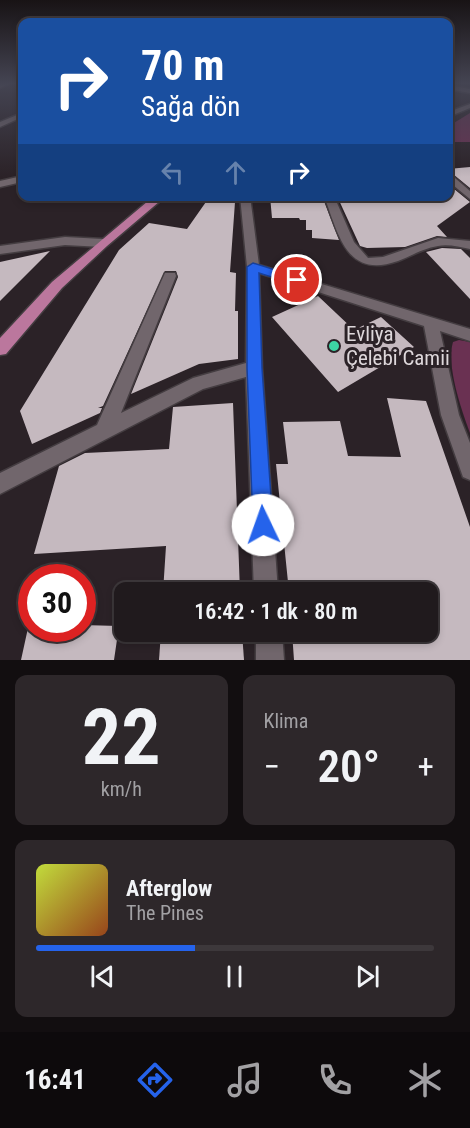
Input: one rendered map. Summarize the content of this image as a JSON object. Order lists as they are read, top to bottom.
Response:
{
  "places": ["Evliya Çelebi Camii"],
  "page": {
    "turn": ["70 m", "Sağa dön"],
    "limit": "30",
    "trip": "16:42 · 1 dk · 80 m",
    "tile": [
      ["22", "km/h"],
      "Klima"
    ],
    "heat": ["−", "20°", "+"],
    "song": ["Afterglow", "The Pines"],
    "tabs": "16:41"
  }
}
